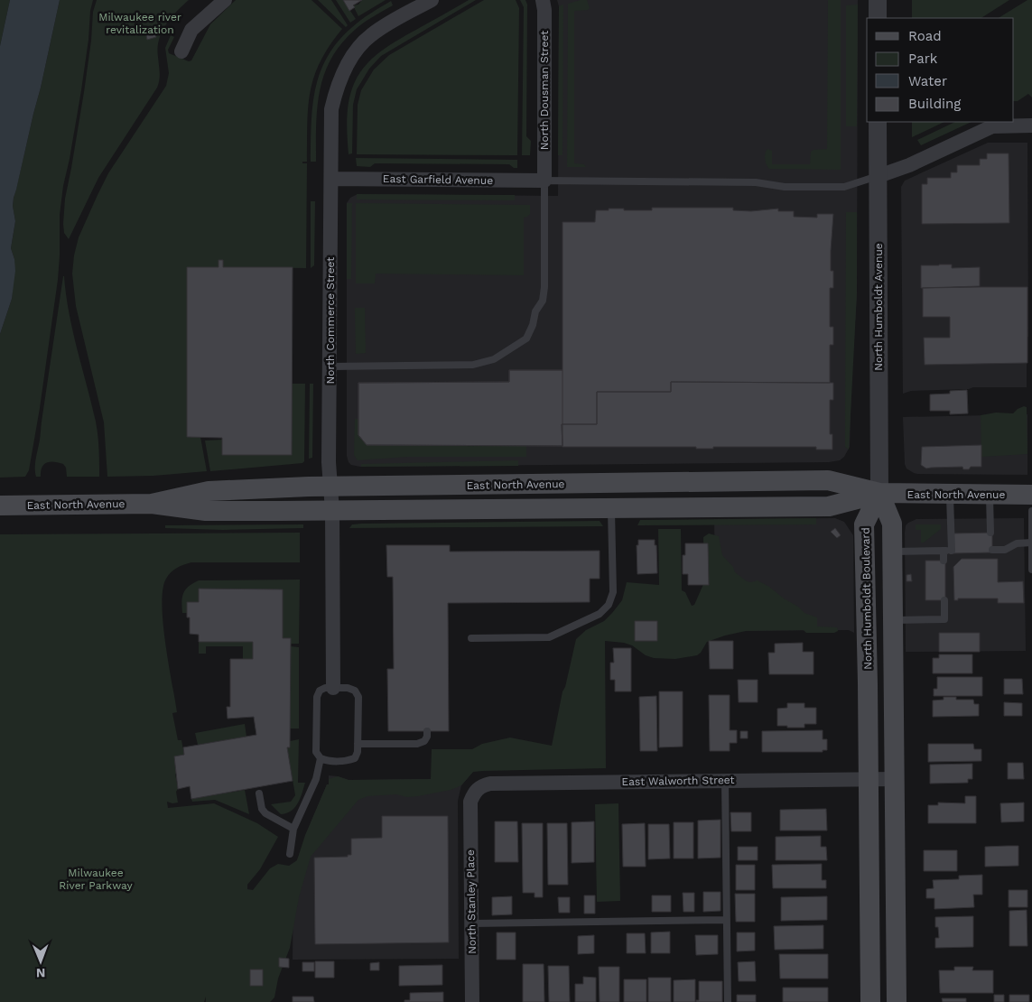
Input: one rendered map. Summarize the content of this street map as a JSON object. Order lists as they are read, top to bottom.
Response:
{
  "streets": {
    "main road": ["East North Avenue", "North Humboldt Boulevard"],
    "street": [
      "North Dousman Street",
      "East Garfield Avenue",
      "North Humboldt Avenue",
      "North Commerce Street",
      "East Walworth Street",
      "North Stanley Place"
    ]
  },
  "crossings": [
    ["North Dousman Street", "East Garfield Avenue"],
    ["East Garfield Avenue", "North Commerce Street"],
    ["North Humboldt Avenue", "East North Avenue"],
    ["North Humboldt Avenue", "North Humboldt Boulevard"],
    ["North Commerce Street", "East North Avenue"],
    ["East North Avenue", "North Humboldt Boulevard"],
    ["North Humboldt Boulevard", "East Walworth Street"],
    ["East Walworth Street", "North Stanley Place"]
  ],
  "parks": ["Milwaukee river revitalization", "Milwaukee River Parkway"],
  "legend": [
    "Road",
    "Park",
    "Water",
    "Building"
  ],
  "north": "bottom"
}
